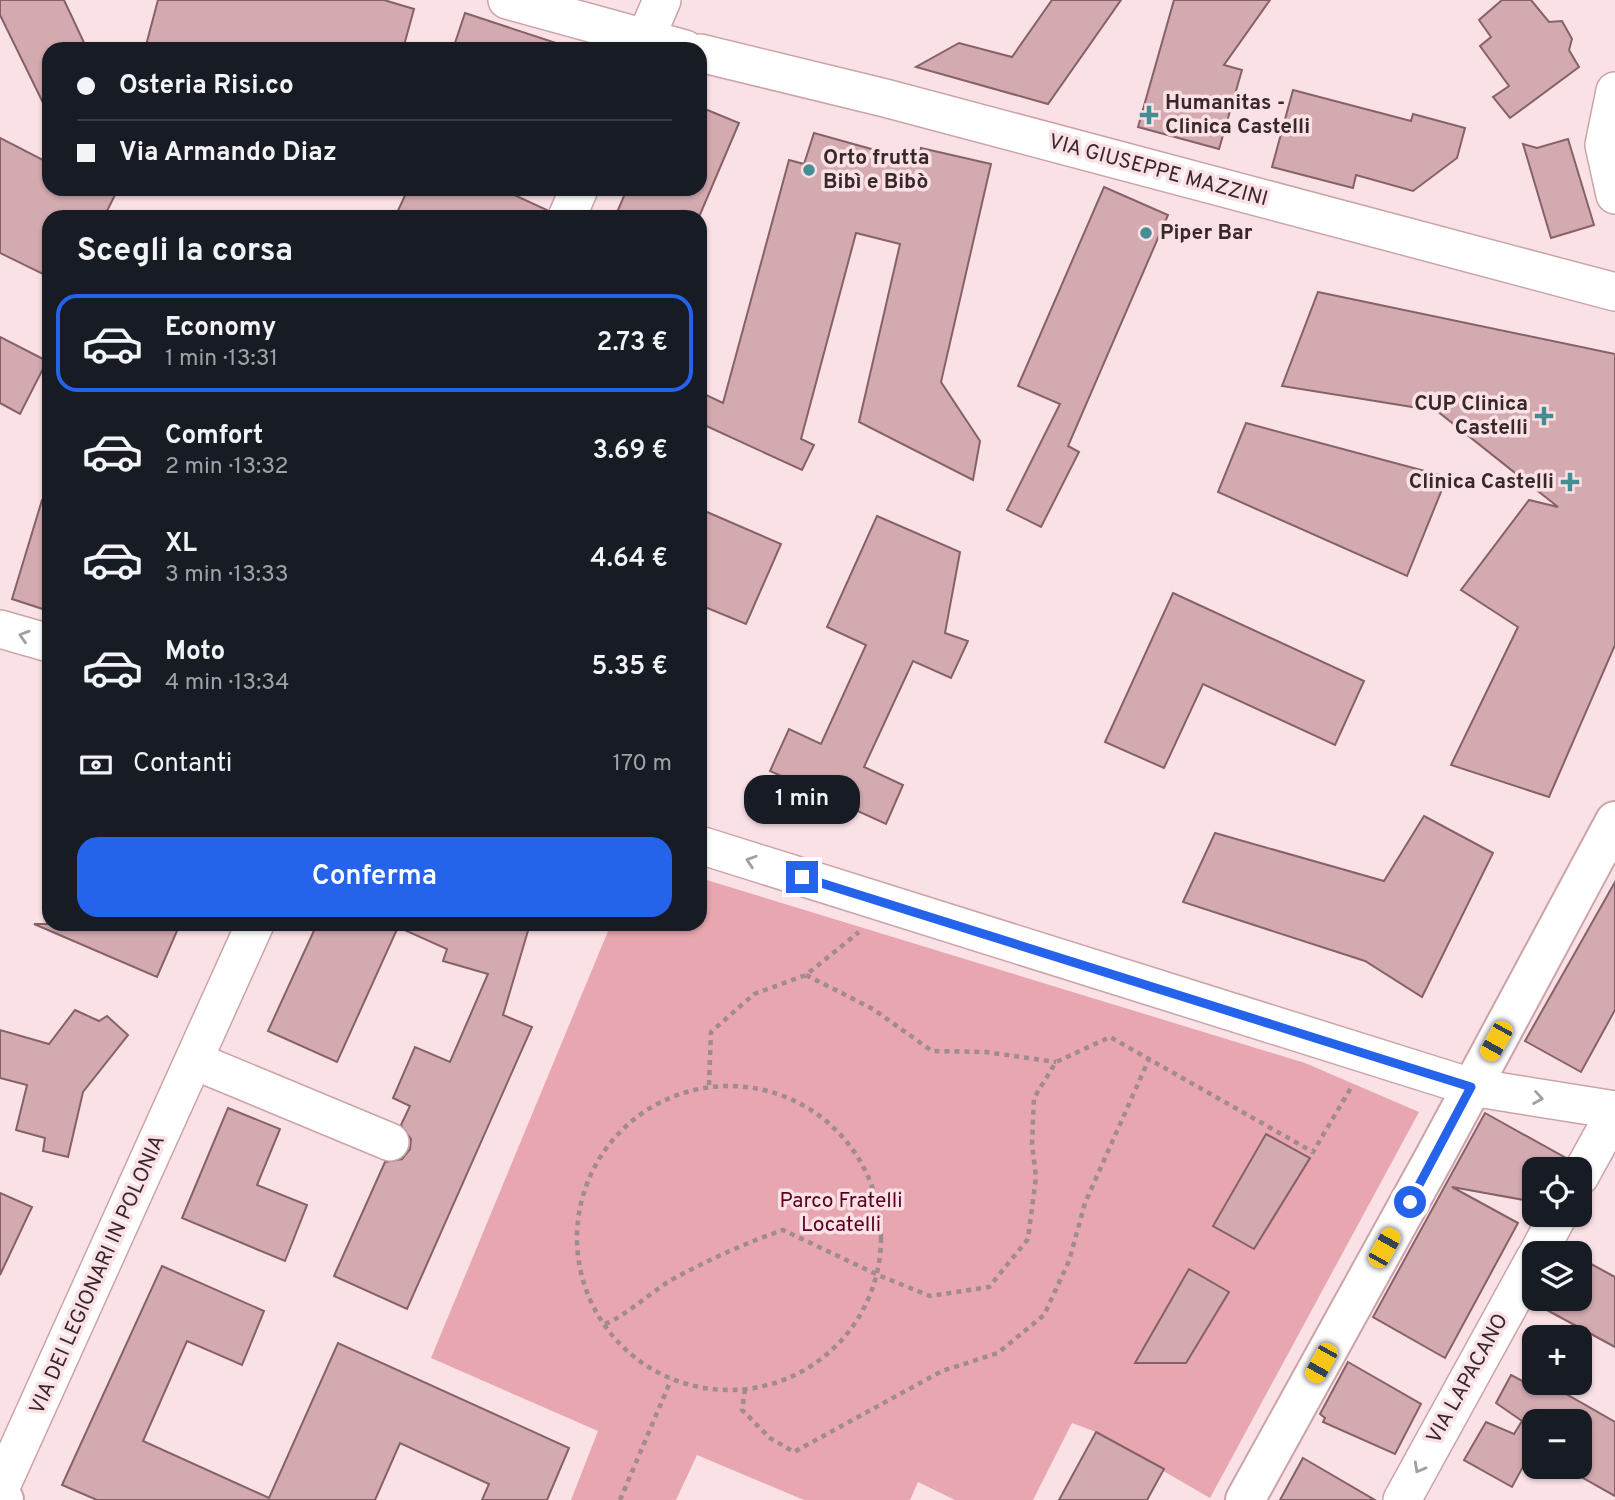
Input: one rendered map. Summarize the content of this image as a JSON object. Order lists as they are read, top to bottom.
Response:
{
  "streets": {
    "street": ["VIA GIUSEPPE MAZZINI", "VIA DEI LEGIONARI IN POLONIA", "VIA LAPACANO"]
  },
  "parks": ["Parco Fratelli Locatelli"],
  "places": {
    "health": ["Humanitas - Clinica Castelli", "CUP Clinica Castelli", "Clinica Castelli"],
    "other": ["Orto frutta Bibì e Bibò", "Piper Bar"]
  },
  "page": {
    "banner": ["Osteria Risi.co", "Via Armando Diaz"],
    "heading": "Scegli la corsa",
    "list": [
      {
        "name": "Economy",
        "note": "1 min · 13:31",
        "value": "2.73 €"
      },
      {
        "name": "Comfort",
        "note": "2 min · 13:32",
        "value": "3.69 €"
      },
      {
        "name": "XL",
        "note": "3 min · 13:33",
        "value": "4.64 €"
      },
      {
        "name": "Moto",
        "note": "4 min · 13:34",
        "value": "5.35 €"
      }
    ],
    "pay": ["Contanti", "170 m"],
    "bubble": "1 min",
    "buttons": "Conferma",
    "map_buttons": ["+", "−"]
  }
}
